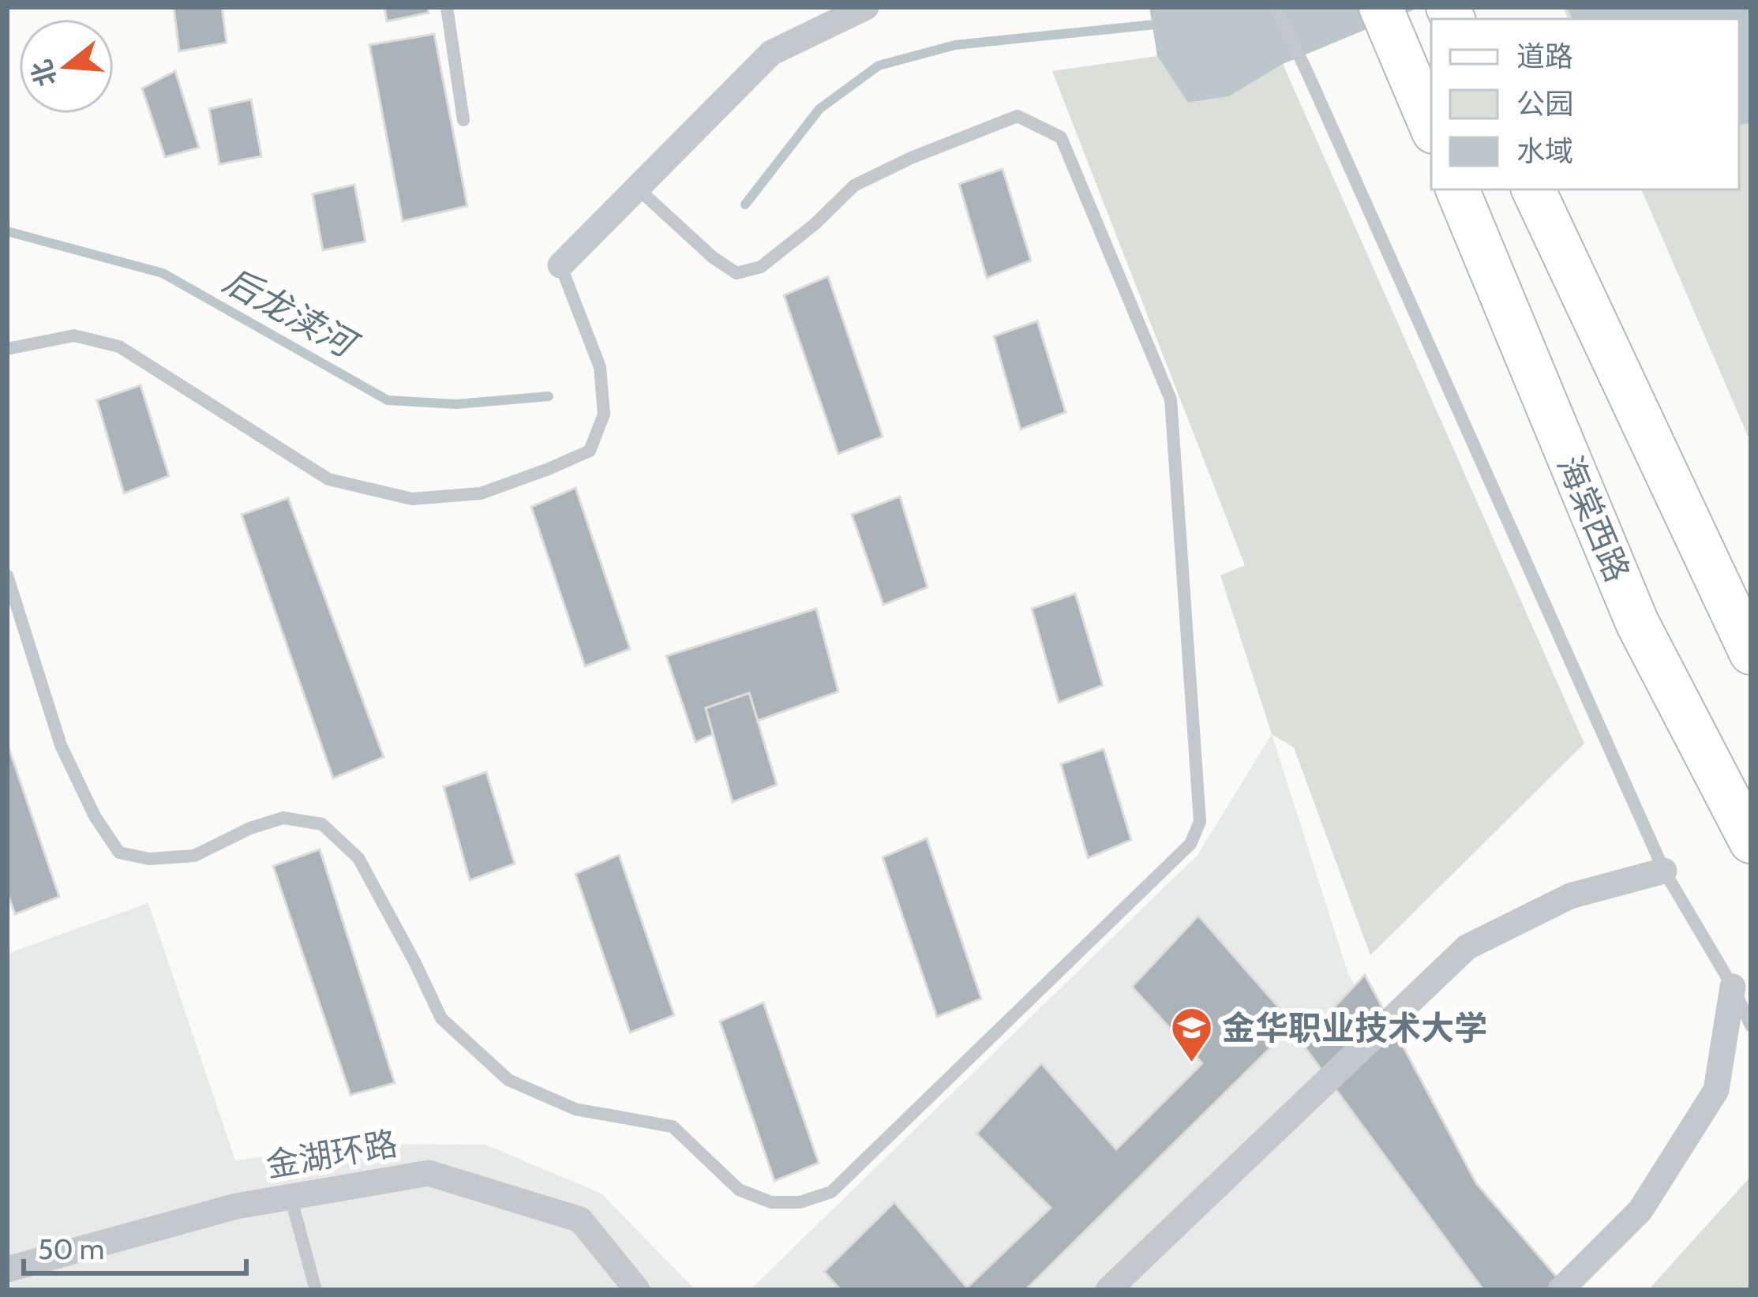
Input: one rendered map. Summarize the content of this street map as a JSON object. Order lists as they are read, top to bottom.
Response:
{
  "streets": {
    "main road": ["海棠西路"],
    "street": ["金湖环路"]
  },
  "water": ["后龙渎河"],
  "places": {
    "school or university": ["金华职业技术大学"]
  },
  "legend": ["道路", "公园", "水域"],
  "scale_bar": "50 m",
  "north": "left"
}
